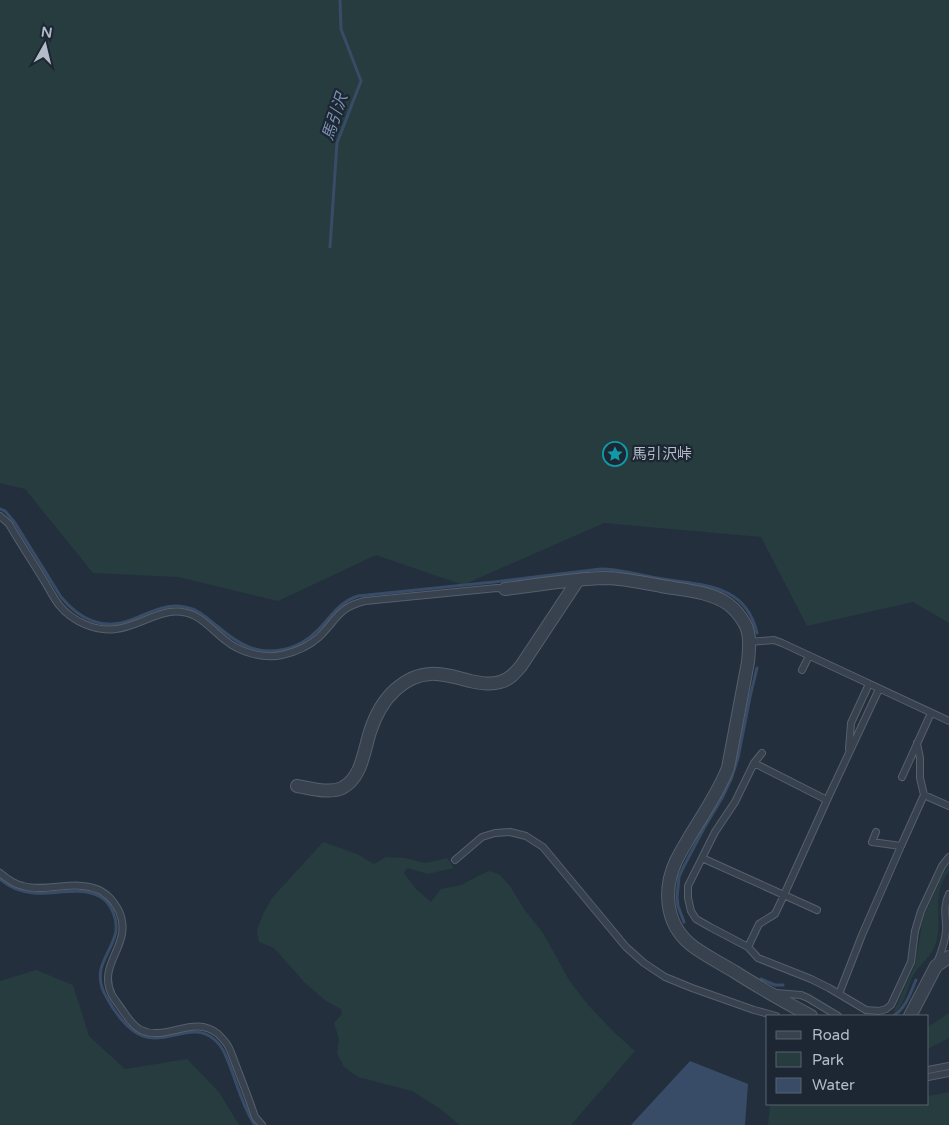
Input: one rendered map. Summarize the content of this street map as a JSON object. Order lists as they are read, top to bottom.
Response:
{
  "water": ["馬引沢"],
  "places": {
    "place": ["馬引沢峠"]
  },
  "legend": ["Road", "Park", "Water"],
  "north": "top"
}
